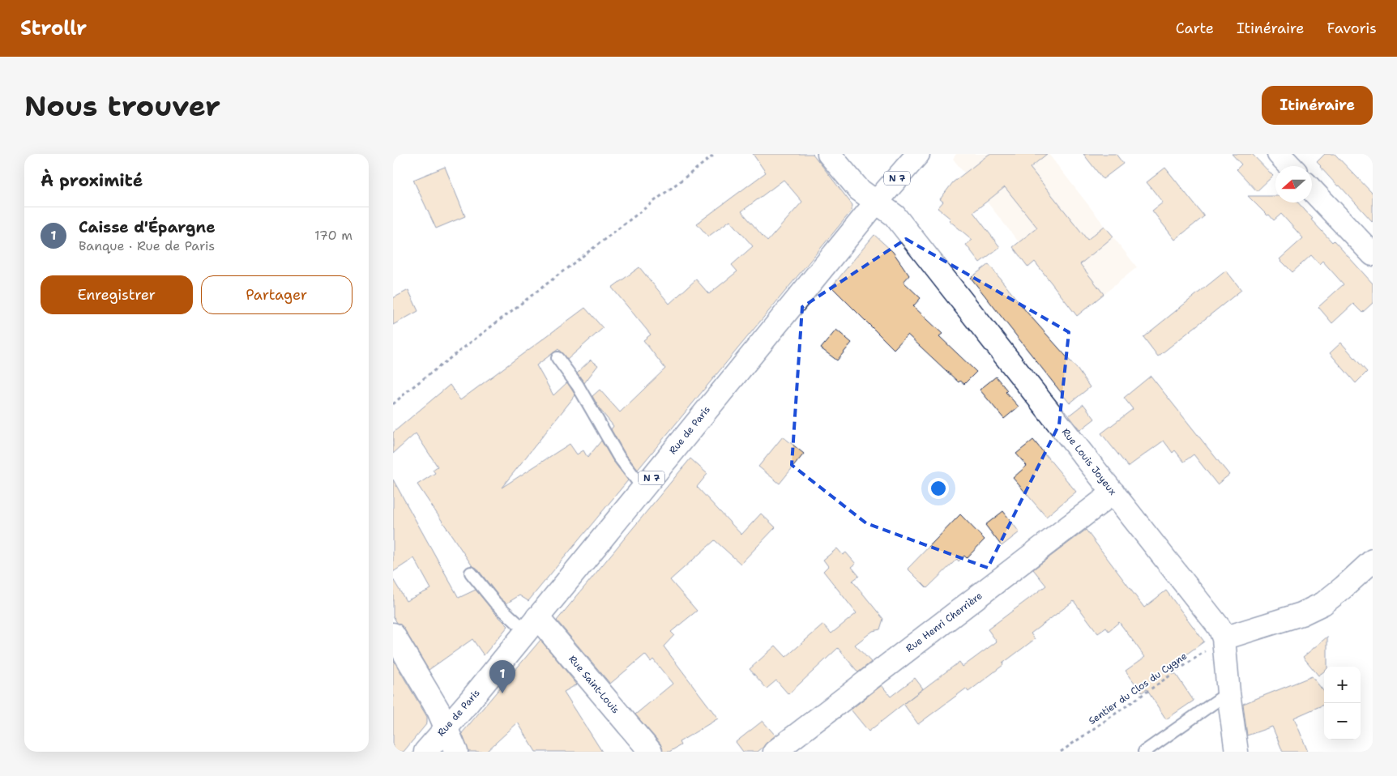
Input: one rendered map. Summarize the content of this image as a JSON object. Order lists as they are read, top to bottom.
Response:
{
  "streets": {
    "street": [
      "N 7",
      "Rue de Paris",
      "Rue Louis Joyeux",
      "Rue Henri Cherrière",
      "Rue Saint-Louis"
    ],
    "path": ["Sentier du Clos du Cygne"]
  },
  "crossings": [
    ["N 7", "Rue de Paris"],
    ["N 7", "Rue Louis Joyeux"],
    ["Rue de Paris", "Rue Louis Joyeux"],
    ["Rue de Paris", "Rue Saint-Louis"],
    ["Rue Louis Joyeux", "Rue Henri Cherrière"],
    ["Rue Louis Joyeux", "Sentier du Clos du Cygne"]
  ],
  "north": "left",
  "page": {
    "header": "Strollr",
    "nav": ["Carte", "Itinéraire", "Favoris"],
    "buttons": [
      "Itinéraire",
      ["Enregistrer", "Partager"]
    ],
    "title": "Nous trouver",
    "heading": "À proximité",
    "list": [
      {
        "mark": "1",
        "name": "Caisse d'Épargne",
        "note": "Banque · Rue de Paris",
        "value": "170 m"
      }
    ],
    "pins": "1",
    "map_buttons": ["+", "−"]
  }
}
